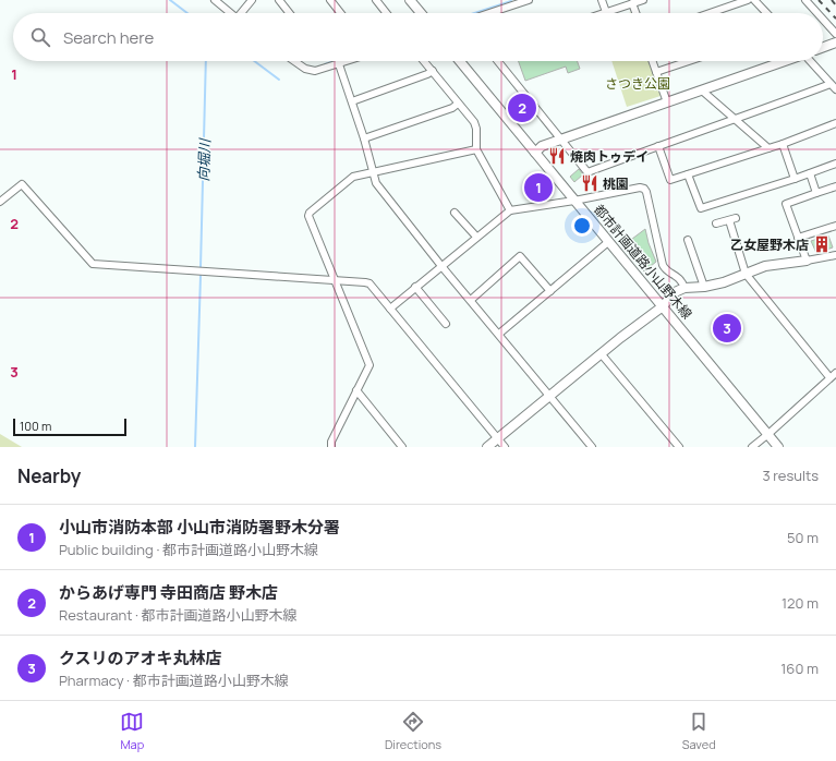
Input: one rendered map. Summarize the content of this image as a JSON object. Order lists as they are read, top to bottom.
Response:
{
  "streets": {
    "street": ["都市計画道路小山野木線"]
  },
  "water": ["向堀川"],
  "parks": ["さつき公園"],
  "places": {
    "restaurant": ["焼肉トゥデイ", "桃園"],
    "building": ["乙女屋野木店"]
  },
  "scale_bar": "100 m",
  "page": {
    "search": "Search here",
    "pins": ["2", "1", "3"],
    "scale": "100 m",
    "heading": ["Nearby", "3 results"],
    "list": [
      {
        "mark": "1",
        "name": "小山市消防本部 小山市消防署野木分署",
        "note": "Public building · 都市計画道路小山野木線",
        "value": "50 m"
      },
      {
        "mark": "2",
        "name": "からあげ専門 寺田商店 野木店",
        "note": "Restaurant · 都市計画道路小山野木線",
        "value": "120 m"
      },
      {
        "mark": "3",
        "name": "クスリのアオキ丸林店",
        "note": "Pharmacy · 都市計画道路小山野木線",
        "value": "160 m"
      }
    ],
    "nav": ["Map", "Directions", "Saved"]
  },
  "grid": {
    "rows": ["1", "2", "3"]
  }
}
